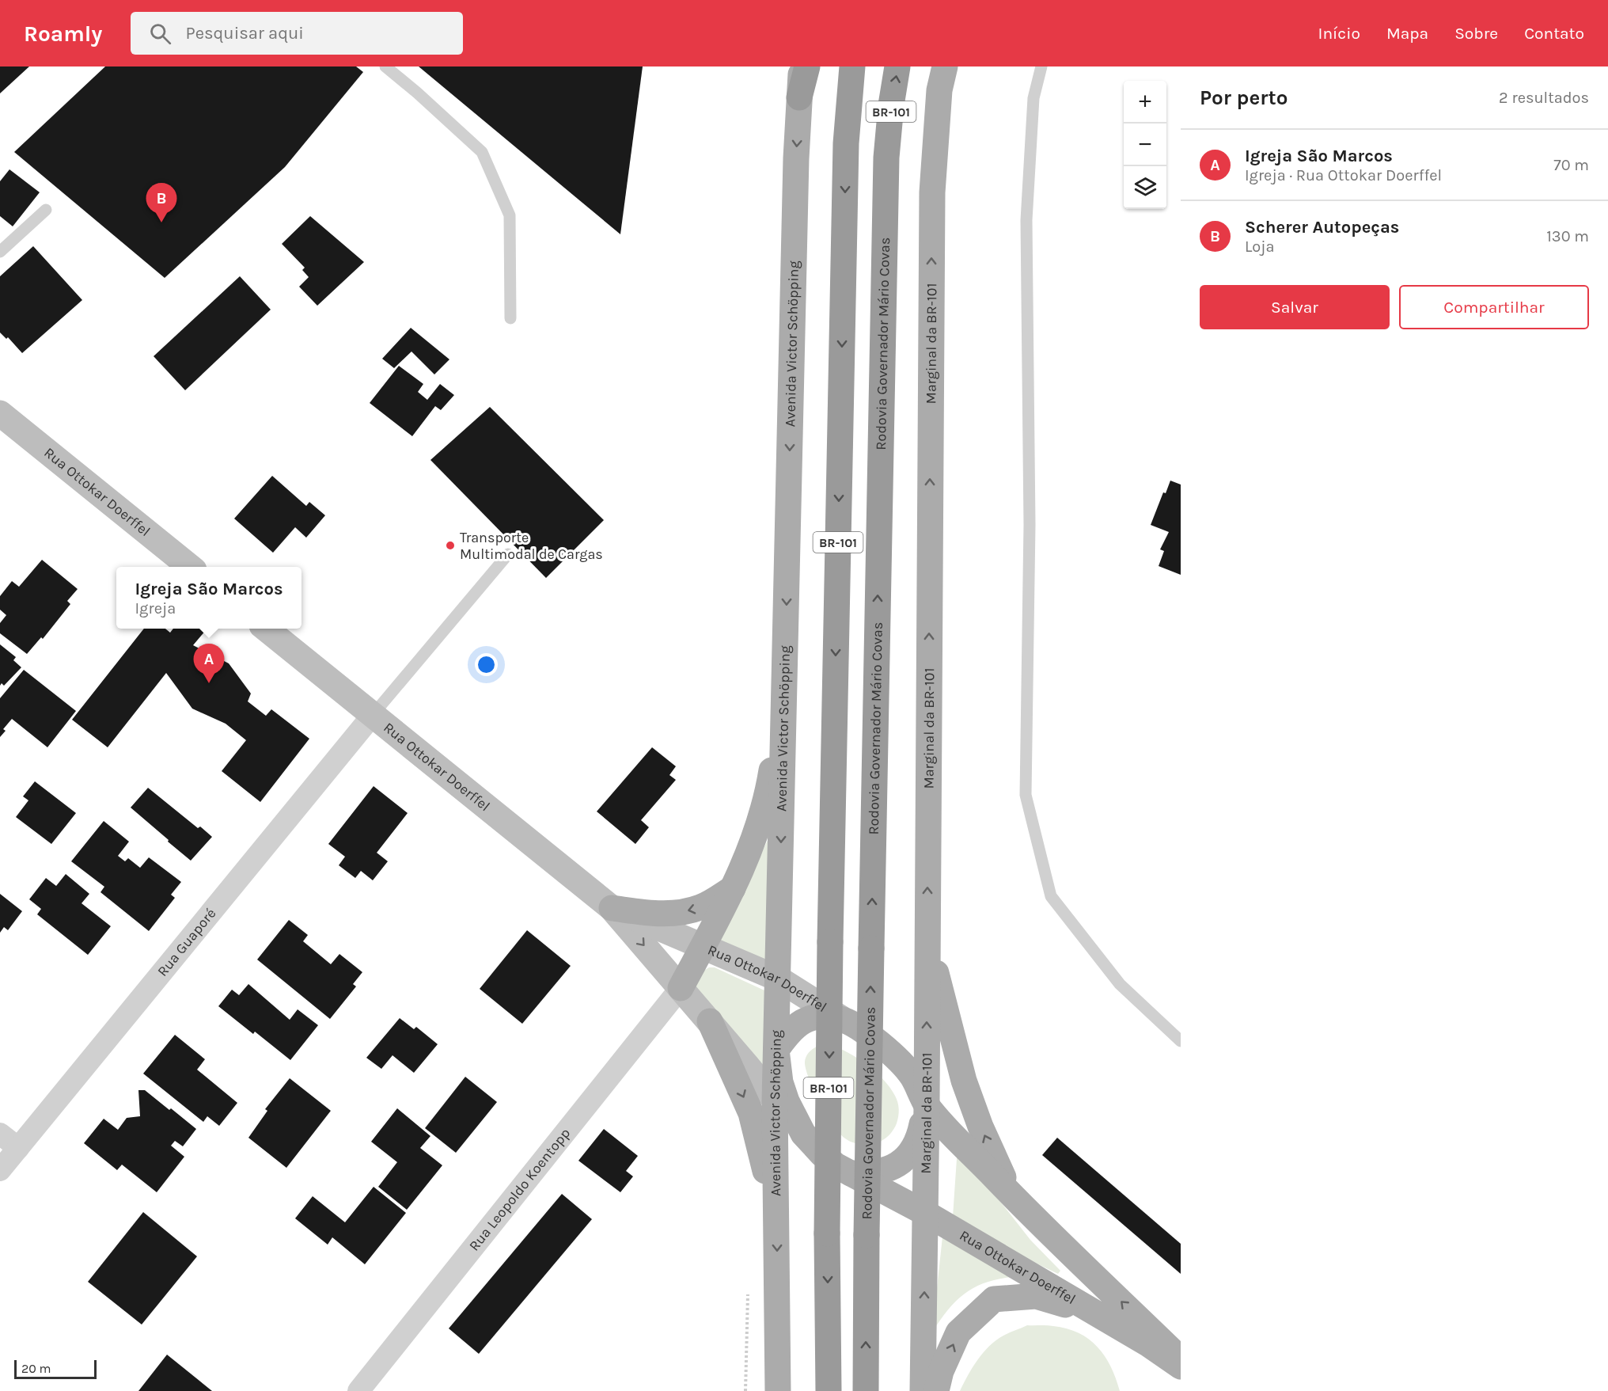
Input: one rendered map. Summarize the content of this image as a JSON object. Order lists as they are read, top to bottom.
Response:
{
  "streets": {
    "highway": ["BR-101", "Rodovia Governador Mário Covas"],
    "main road": ["Avenida Victor Schöpping", "Marginal da BR-101", "Rua Ottokar Doerffel"],
    "street": ["Rua Guaporé", "Rua Leopoldo Koentopp"]
  },
  "crossings": [
    ["Avenida Victor Schöpping", "Marginal da BR-101"],
    ["Avenida Victor Schöpping", "Rua Ottokar Doerffel"],
    ["Marginal da BR-101", "Rua Ottokar Doerffel"],
    ["Rua Ottokar Doerffel", "Rua Guaporé"],
    ["Rua Ottokar Doerffel", "Rua Leopoldo Koentopp"]
  ],
  "one_way": ["Avenida Victor Schöpping"],
  "places": ["Transporte Multimodal de Cargas"],
  "scale_bar": "20 m",
  "page": {
    "header": "Roamly",
    "search": "Pesquisar aqui",
    "nav": [
      "Início",
      "Mapa",
      "Sobre",
      "Contato"
    ],
    "heading": ["Por perto", "2 resultados"],
    "map_buttons": ["+", "−"],
    "list": [
      {
        "mark": "A",
        "name": "Igreja São Marcos",
        "note": "Igreja · Rua Ottokar Doerffel",
        "value": "70 m"
      },
      {
        "mark": "B",
        "name": "Scherer Autopeças",
        "note": "Loja",
        "value": "130 m"
      }
    ],
    "pins": ["B", "A"],
    "buttons": ["Salvar", "Compartilhar"],
    "popup": ["Igreja São Marcos", "Igreja"],
    "scale": "20 m"
  }
}
